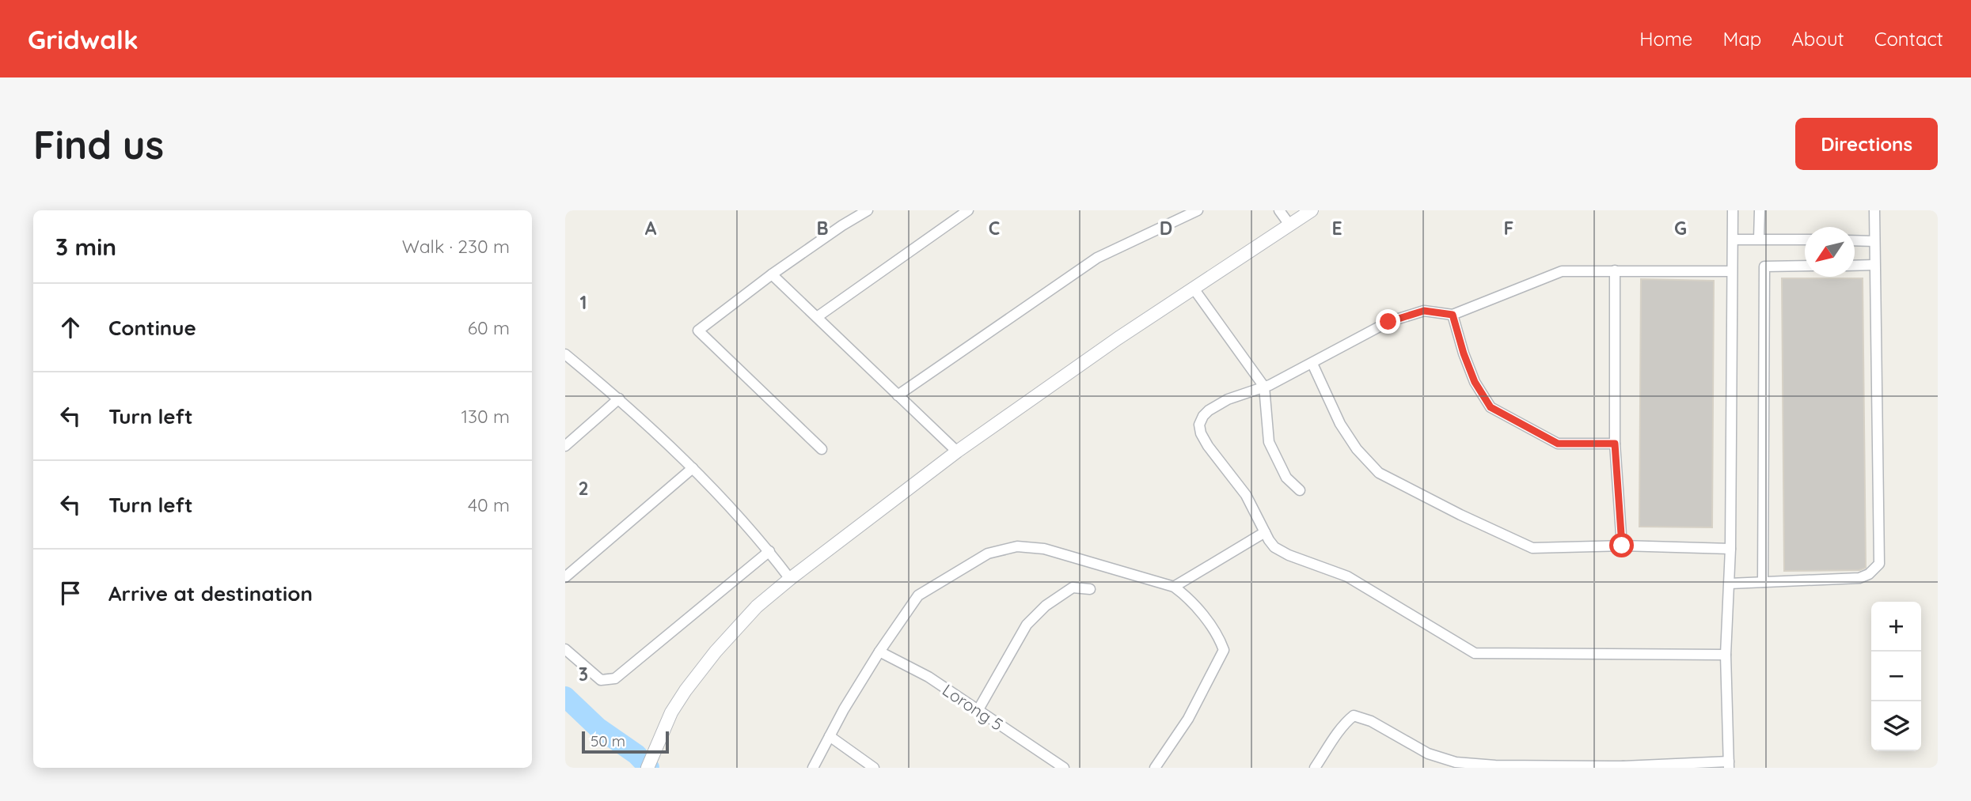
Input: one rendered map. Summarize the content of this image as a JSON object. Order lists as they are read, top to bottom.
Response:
{
  "streets": {
    "street": ["Lorong 5"]
  },
  "scale_bar": "50 m",
  "north": "bottom left",
  "page": {
    "header": "Gridwalk",
    "nav": [
      "Home",
      "Map",
      "About",
      "Contact"
    ],
    "buttons": "Directions",
    "title": "Find us",
    "heading": ["3 min", "Walk · 230 m"],
    "list": [
      ["Continue", "60 m"],
      ["Turn left", "130 m"],
      ["Turn left", "40 m"],
      "Arrive at destination"
    ],
    "map_buttons": ["+", "−"],
    "scale": "50 m"
  },
  "grid": {
    "columns": [
      "A",
      "B",
      "C",
      "D",
      "E",
      "F",
      "G"
    ],
    "rows": ["1", "2", "3"]
  }
}
